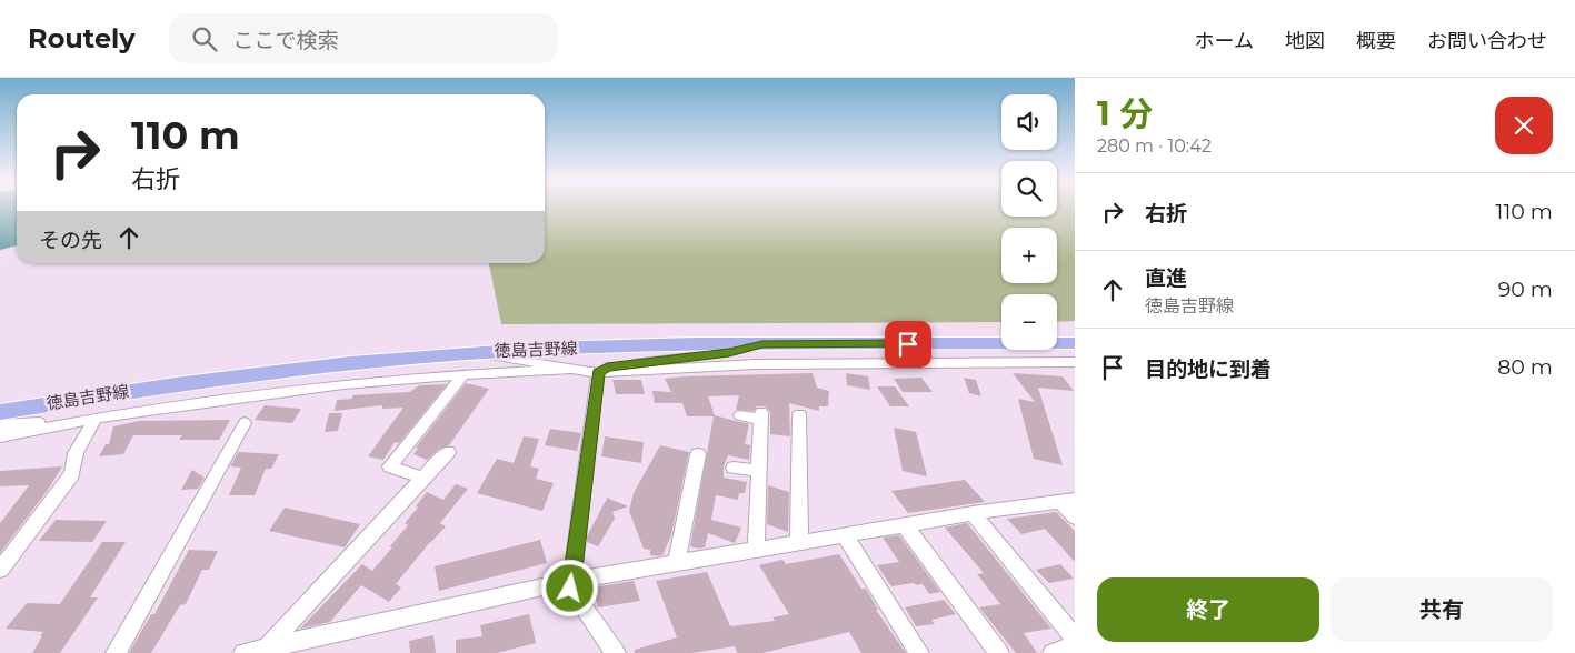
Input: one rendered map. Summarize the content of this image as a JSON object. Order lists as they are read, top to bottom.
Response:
{
  "streets": {
    "main road": ["徳島吉野線"]
  },
  "page": {
    "header": "Routely",
    "search": "ここで検索",
    "nav": [
      "ホーム",
      "地図",
      "概要",
      "お問い合わせ"
    ],
    "heading": ["1 分", "280 m · 10:42"],
    "map_buttons": ["+", "−"],
    "turn": ["110 m", "右折"],
    "list": [
      {
        "name": "右折",
        "value": "110 m"
      },
      {
        "name": "直進",
        "note": "徳島吉野線",
        "value": "90 m"
      },
      {
        "name": "目的地に到着",
        "value": "80 m"
      }
    ],
    "then": "その先",
    "buttons": ["終了", "共有"]
  }
}
